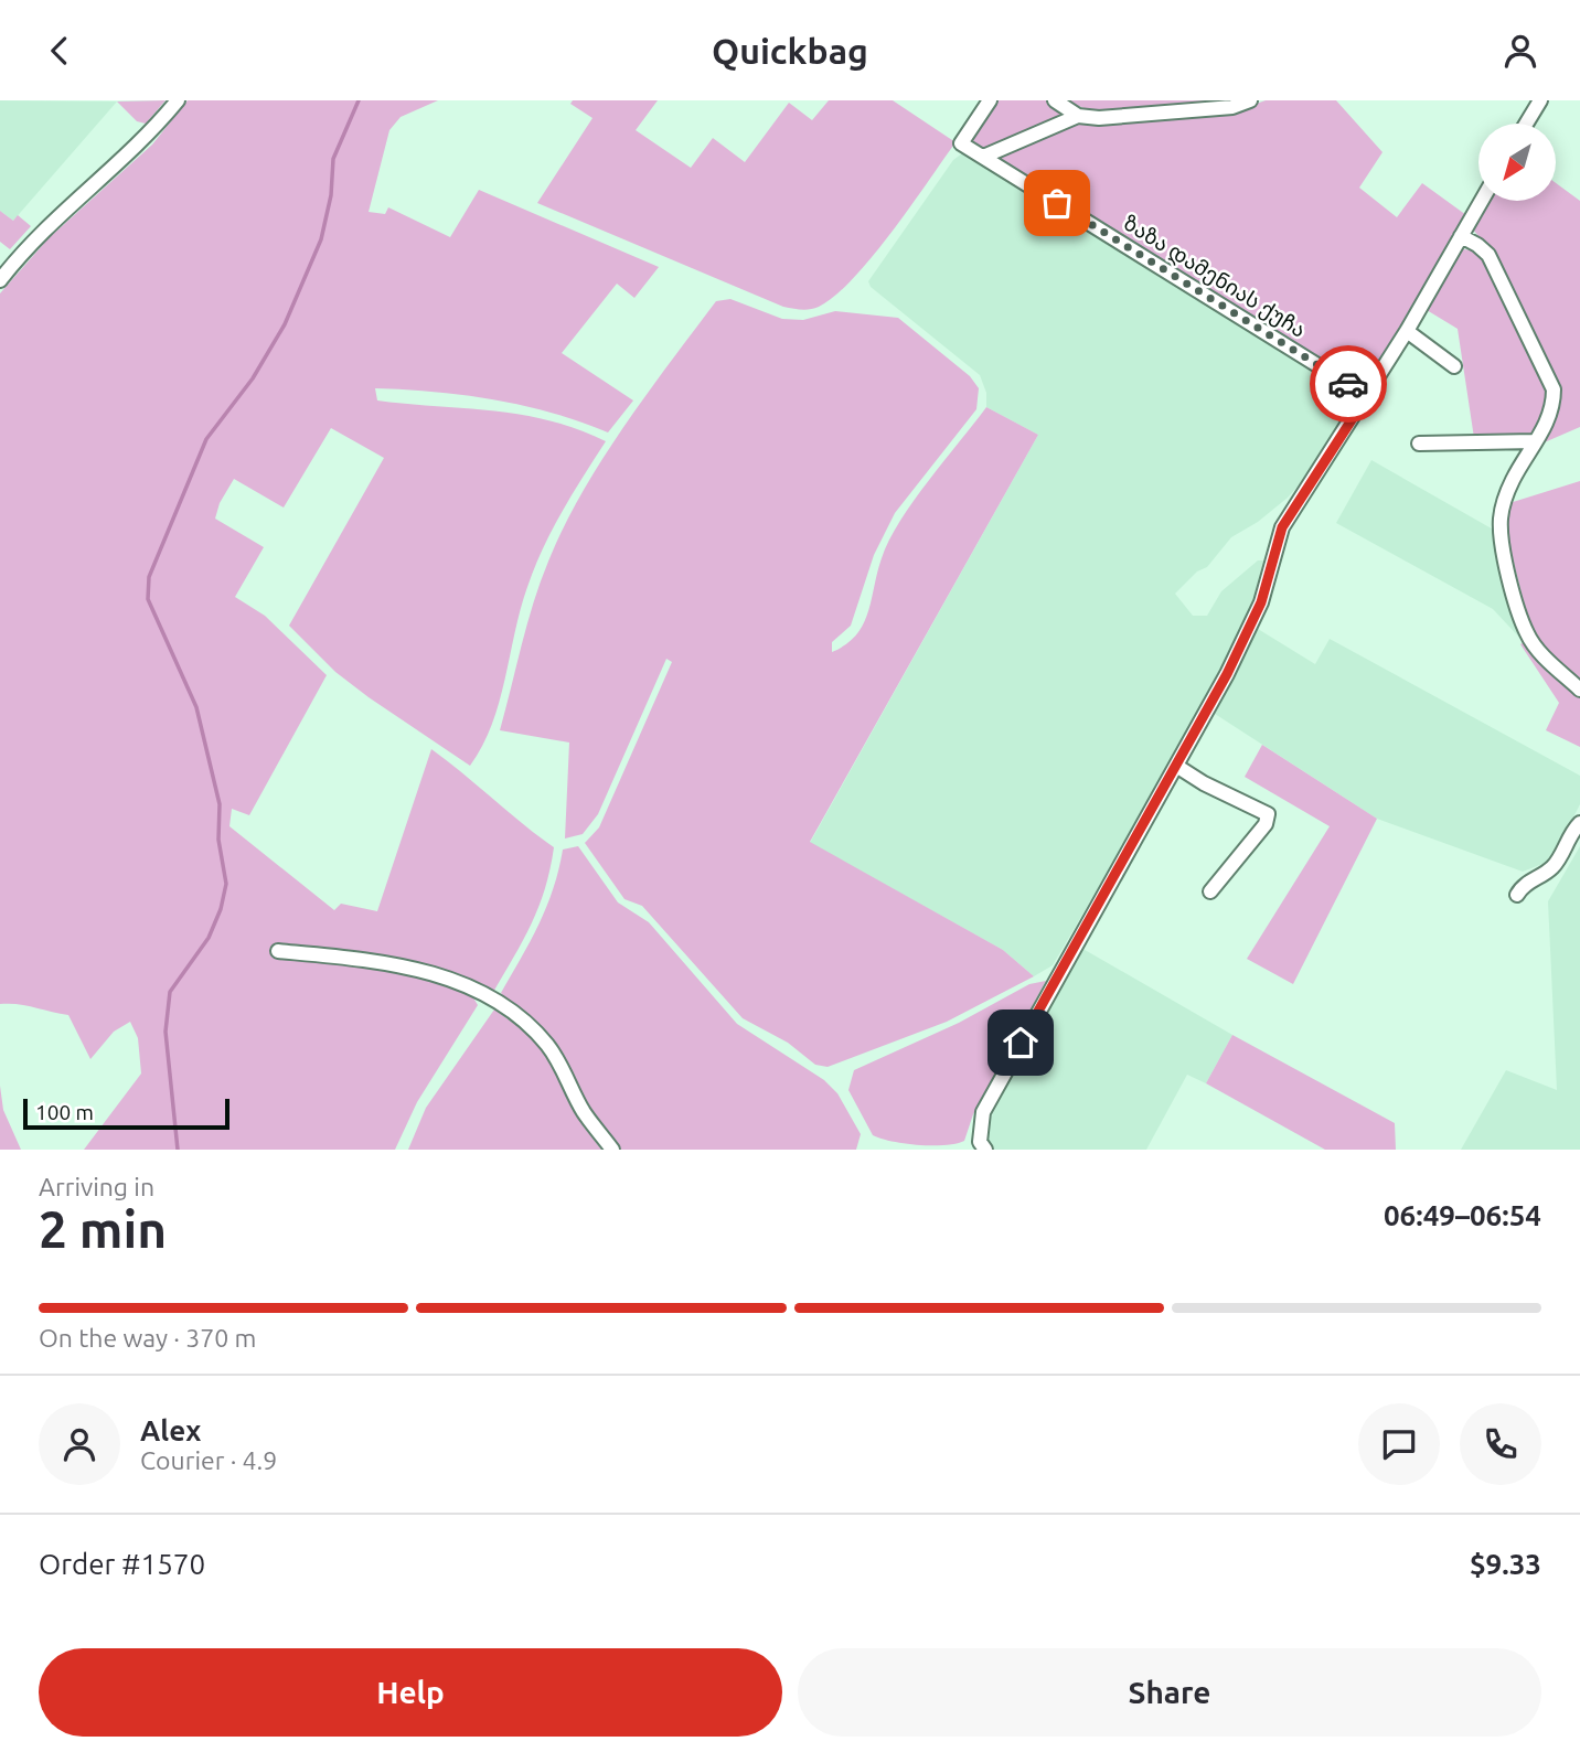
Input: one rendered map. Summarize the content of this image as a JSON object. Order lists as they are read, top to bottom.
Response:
{
  "streets": {
    "street": ["ზაზა დამენიას ქუჩა"]
  },
  "scale_bar": "100 m",
  "north": "bottom left",
  "page": {
    "header": "Quickbag",
    "scale": "100 m",
    "heading": ["2 min", "Arriving in", "06:49–06:54"],
    "panel": [
      "Alex",
      "Courier · 4.9",
      "Order #1570",
      "$9.33"
    ],
    "bar": "On the way · 370 m",
    "buttons": ["Help", "Share"]
  }
}
